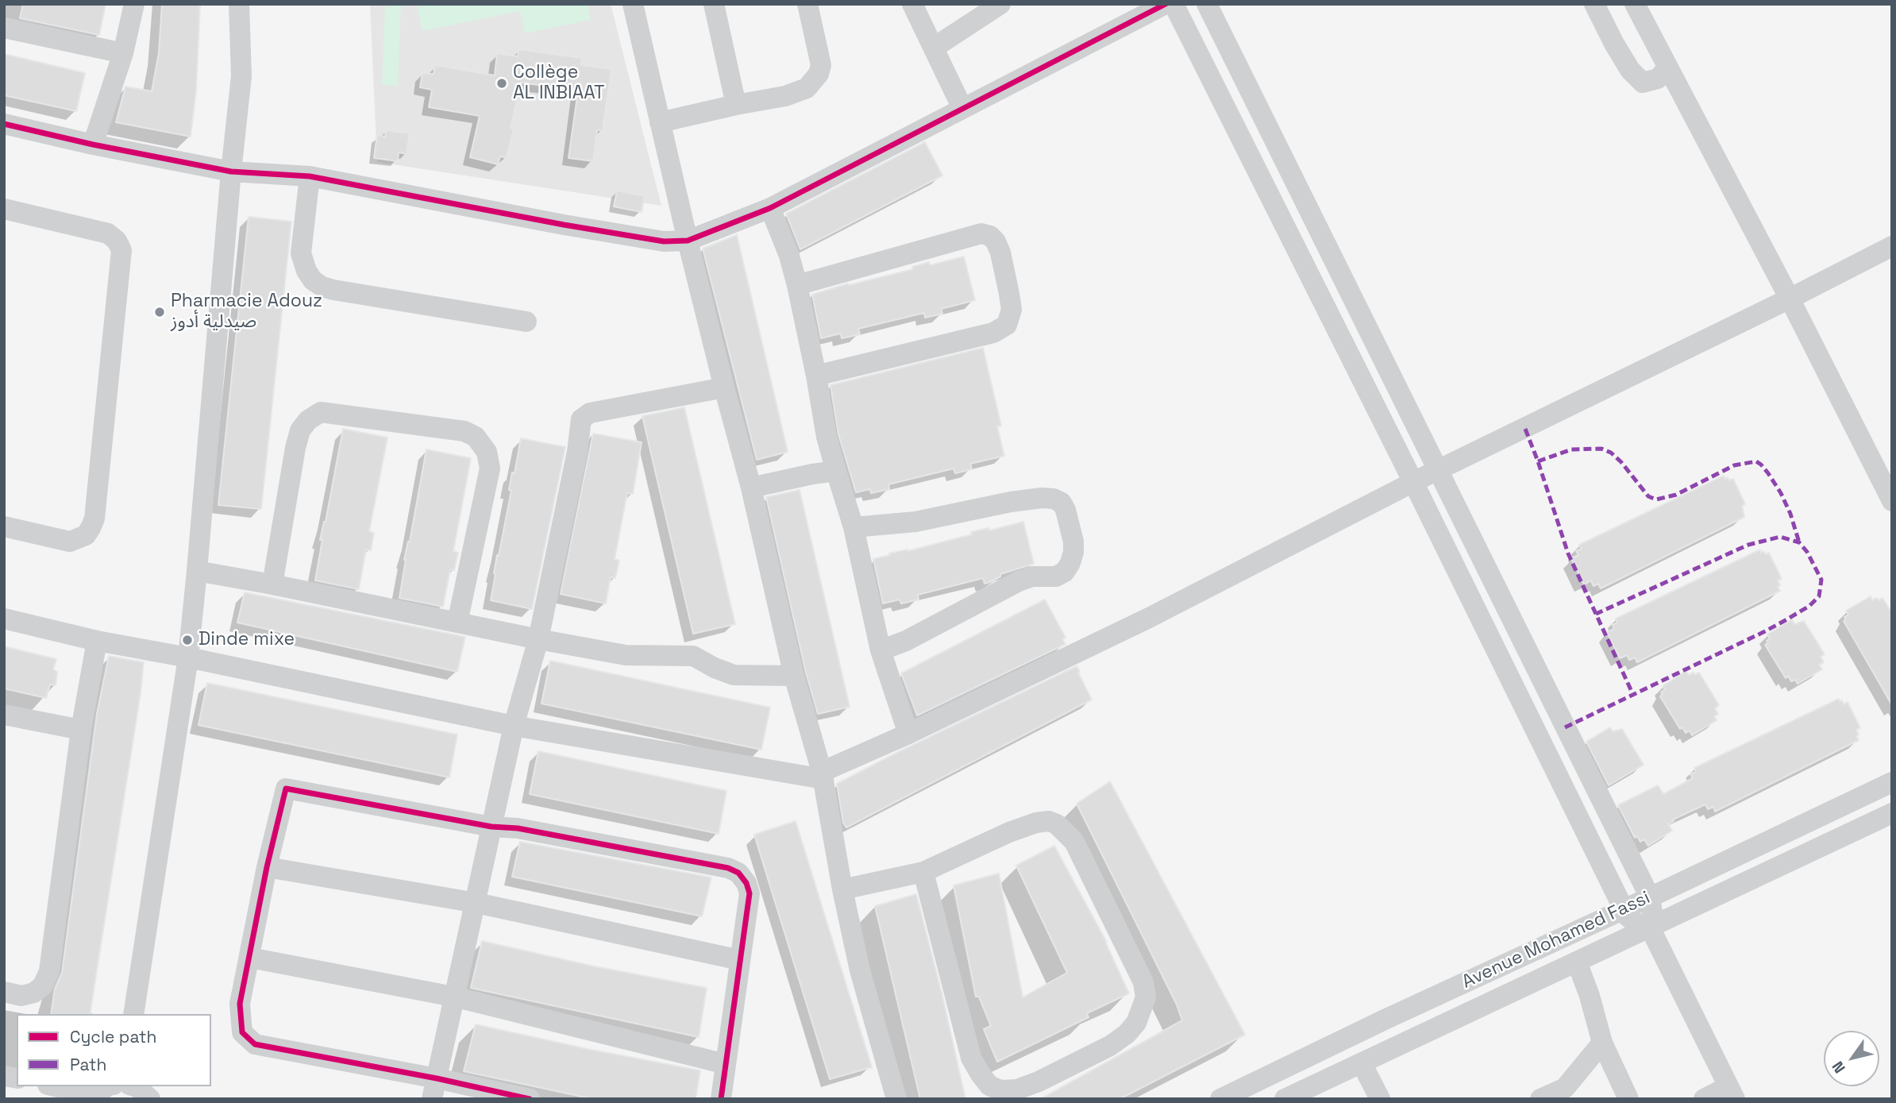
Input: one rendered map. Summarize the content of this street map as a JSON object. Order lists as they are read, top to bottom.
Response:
{
  "streets": {
    "street": ["Avenue Mohamed Fassi"]
  },
  "places": ["Collège AL INBIAAT", "Pharmacie Adouz صيدلية أدوز", "Dinde mixe"],
  "legend": ["Cycle path", "Path"],
  "north": "bottom left"
}
